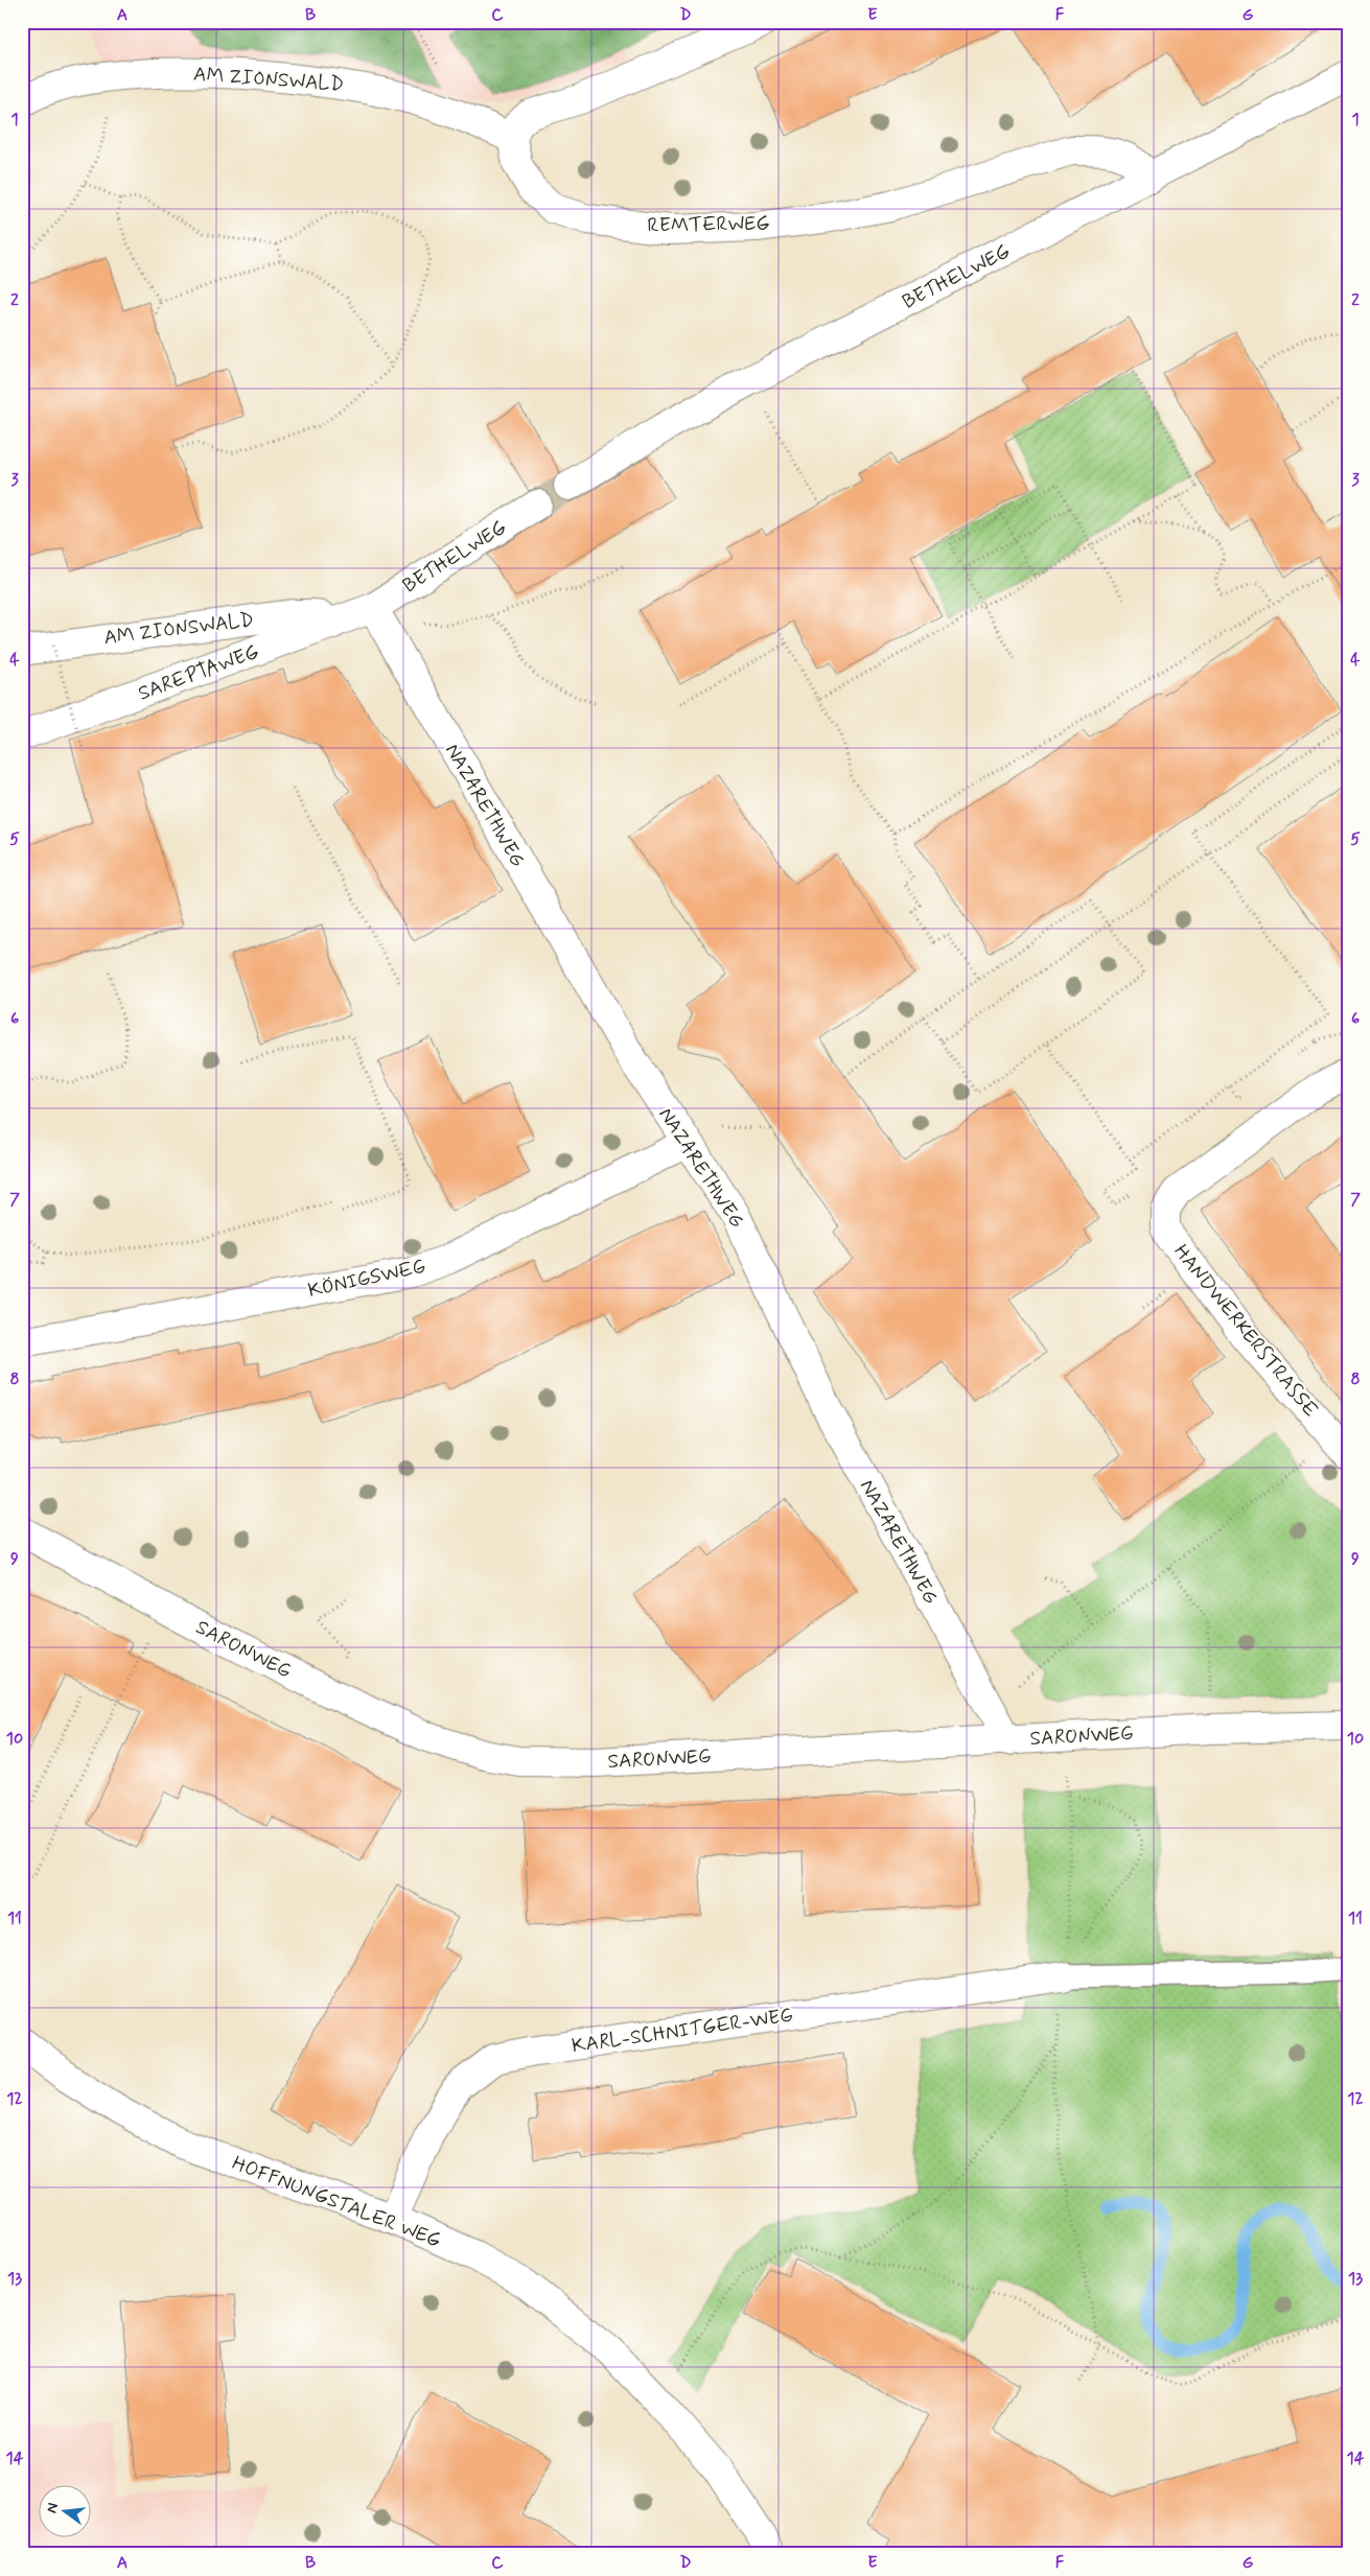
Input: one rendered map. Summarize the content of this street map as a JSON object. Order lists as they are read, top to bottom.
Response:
{
  "streets": {
    "street": [
      "AM ZIONSWALD",
      "REMTERWEG",
      "BETHELWEG",
      "SAREPTAWEG",
      "NAZARETHWEG",
      "KÖNIGSWEG",
      "HANDWERKERSTRASSE",
      "SARONWEG",
      "KARL-SCHNITGER-WEG",
      "HOFFNUNGSTALER WEG"
    ]
  },
  "crossings": [
    ["AM ZIONSWALD", "REMTERWEG"],
    ["AM ZIONSWALD", "SAREPTAWEG"],
    ["REMTERWEG", "BETHELWEG"],
    ["BETHELWEG", "SAREPTAWEG"],
    ["BETHELWEG", "NAZARETHWEG"],
    ["SAREPTAWEG", "NAZARETHWEG"],
    ["NAZARETHWEG", "KÖNIGSWEG"],
    ["NAZARETHWEG", "SARONWEG"],
    ["KARL-SCHNITGER-WEG", "HOFFNUNGSTALER WEG"]
  ],
  "north": "left",
  "grid": {
    "columns": [
      "A",
      "B",
      "C",
      "D",
      "E",
      "F",
      "G"
    ],
    "rows": [
      "1",
      "2",
      "3",
      "4",
      "5",
      "6",
      "7",
      "8",
      "9",
      "10",
      "11",
      "12",
      "13",
      "14"
    ]
  }
}
